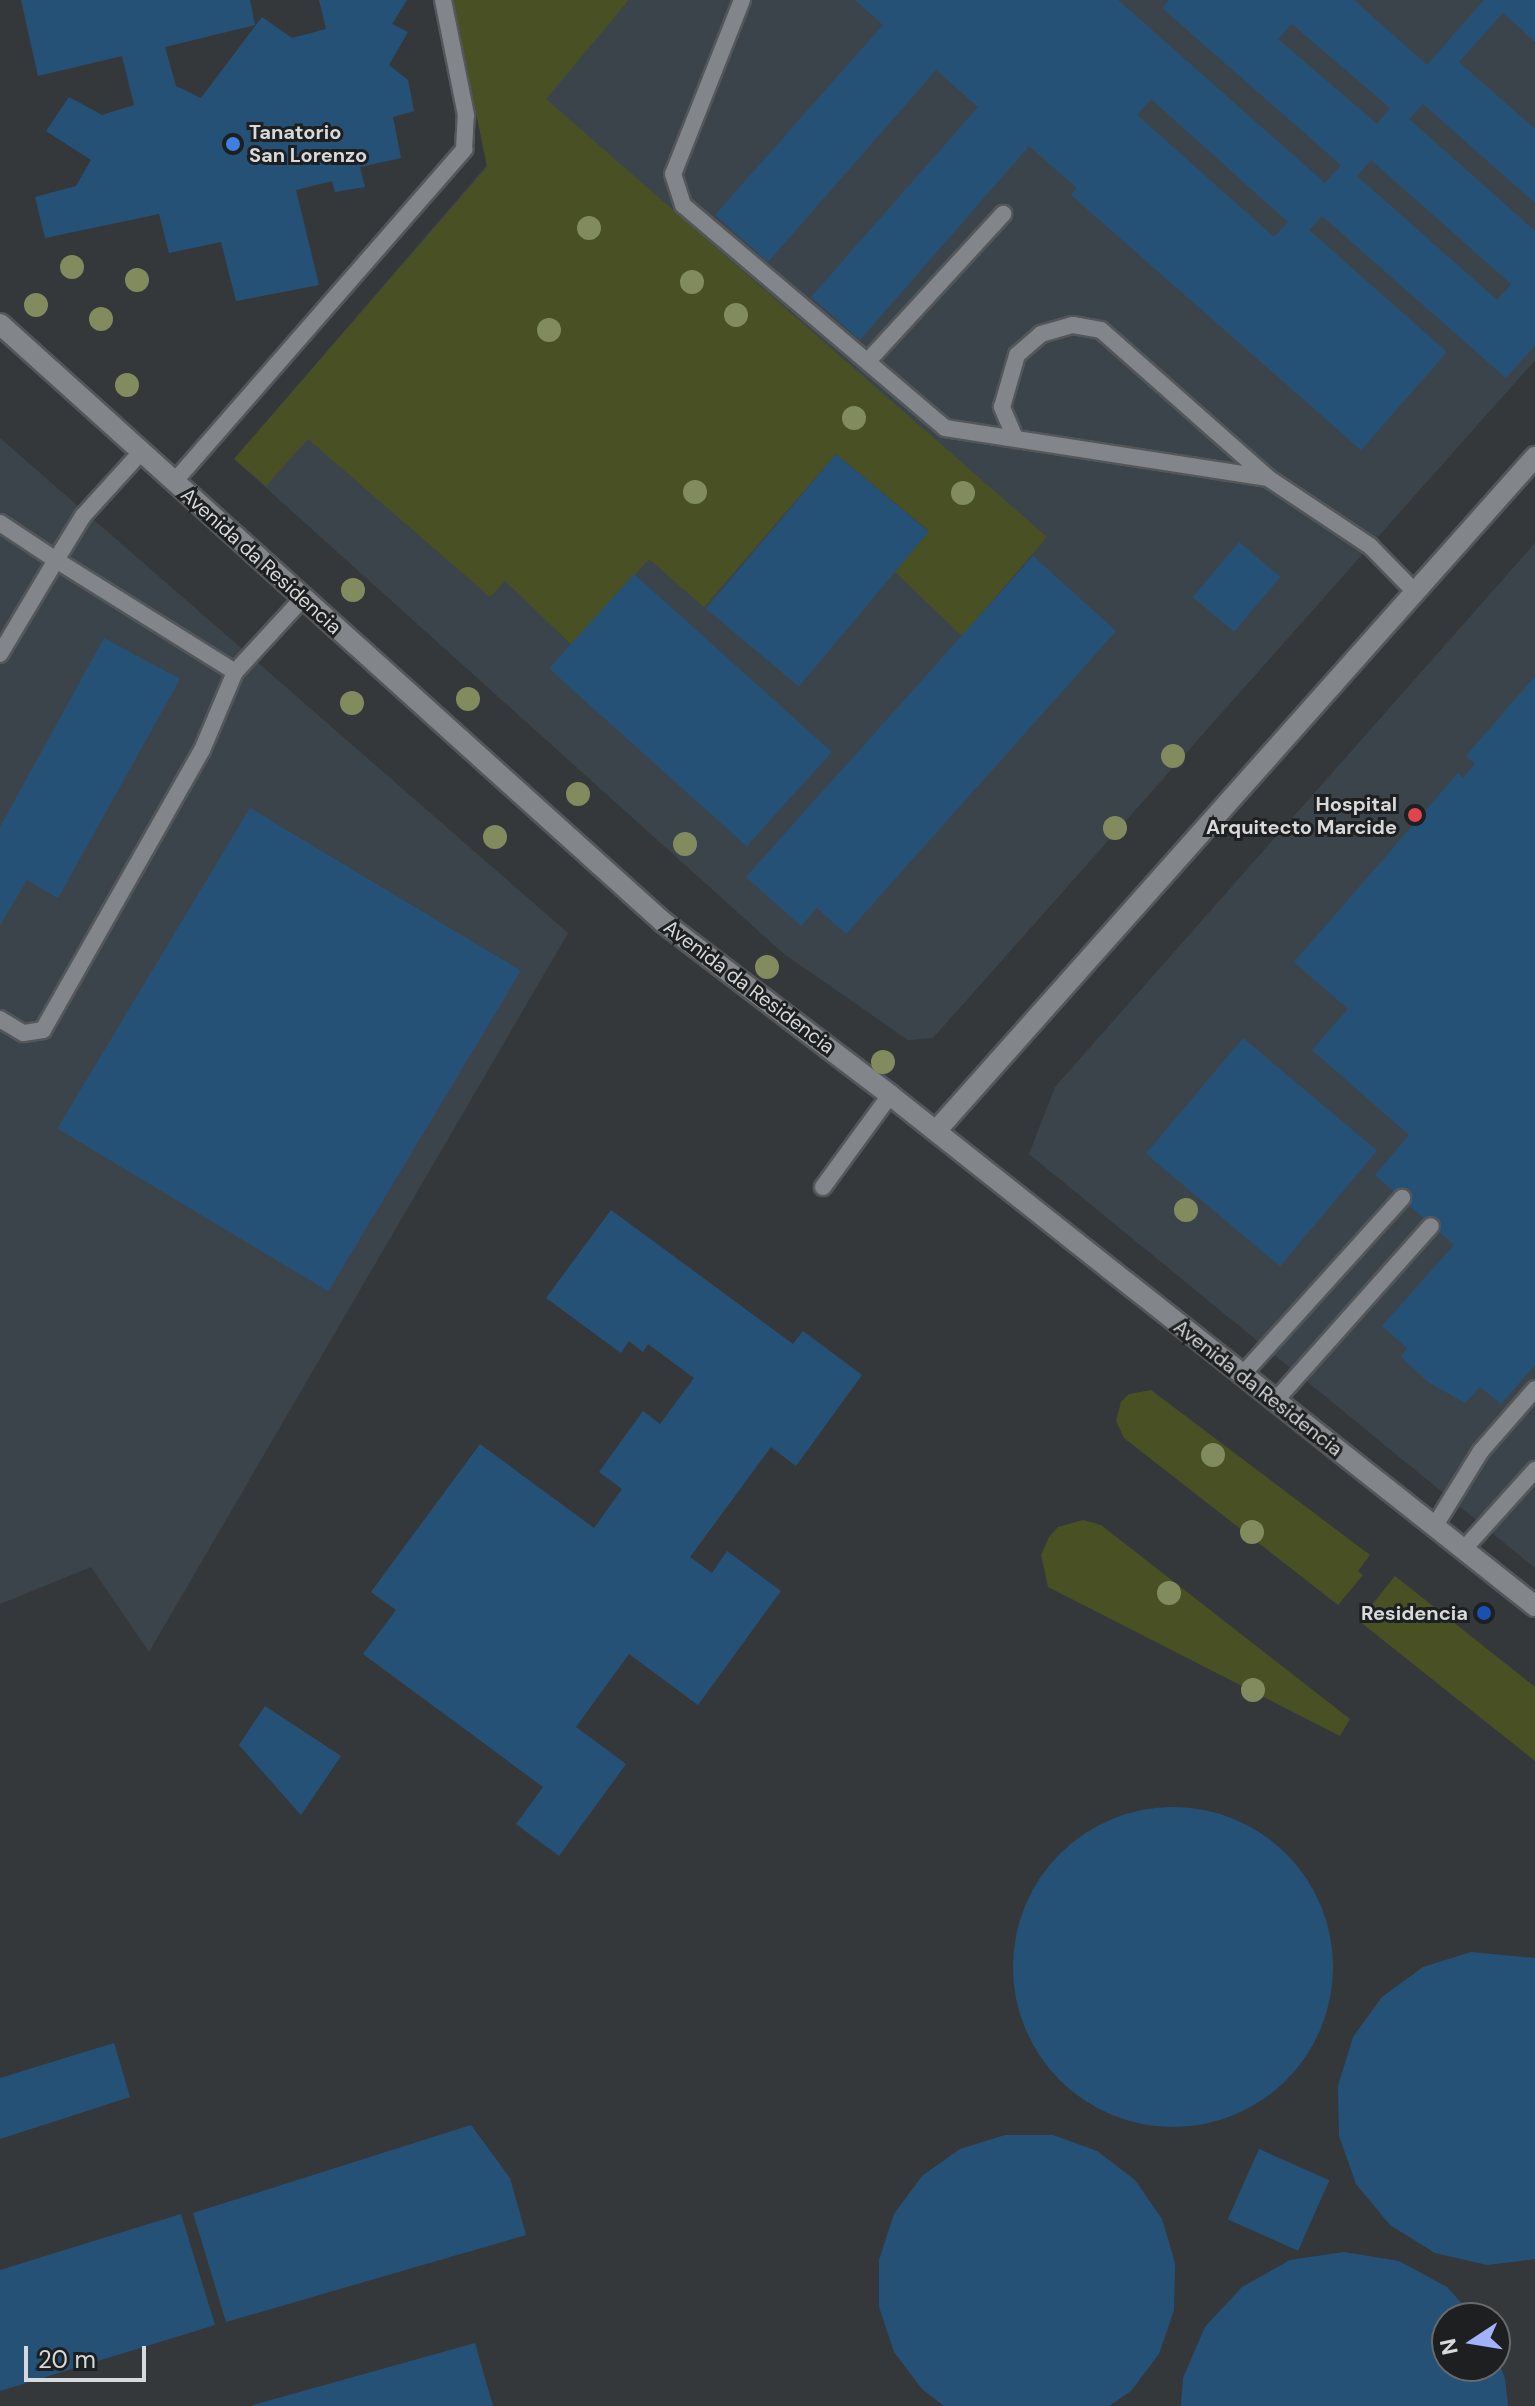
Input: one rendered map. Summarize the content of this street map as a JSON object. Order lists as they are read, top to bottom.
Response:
{
  "streets": {
    "street": ["Avenida da Residencia"]
  },
  "places": ["Tanatorio San Lorenzo", "Hospital Arquitecto Marcide", "Residencia"],
  "scale_bar": "20 m",
  "north": "left"
}
